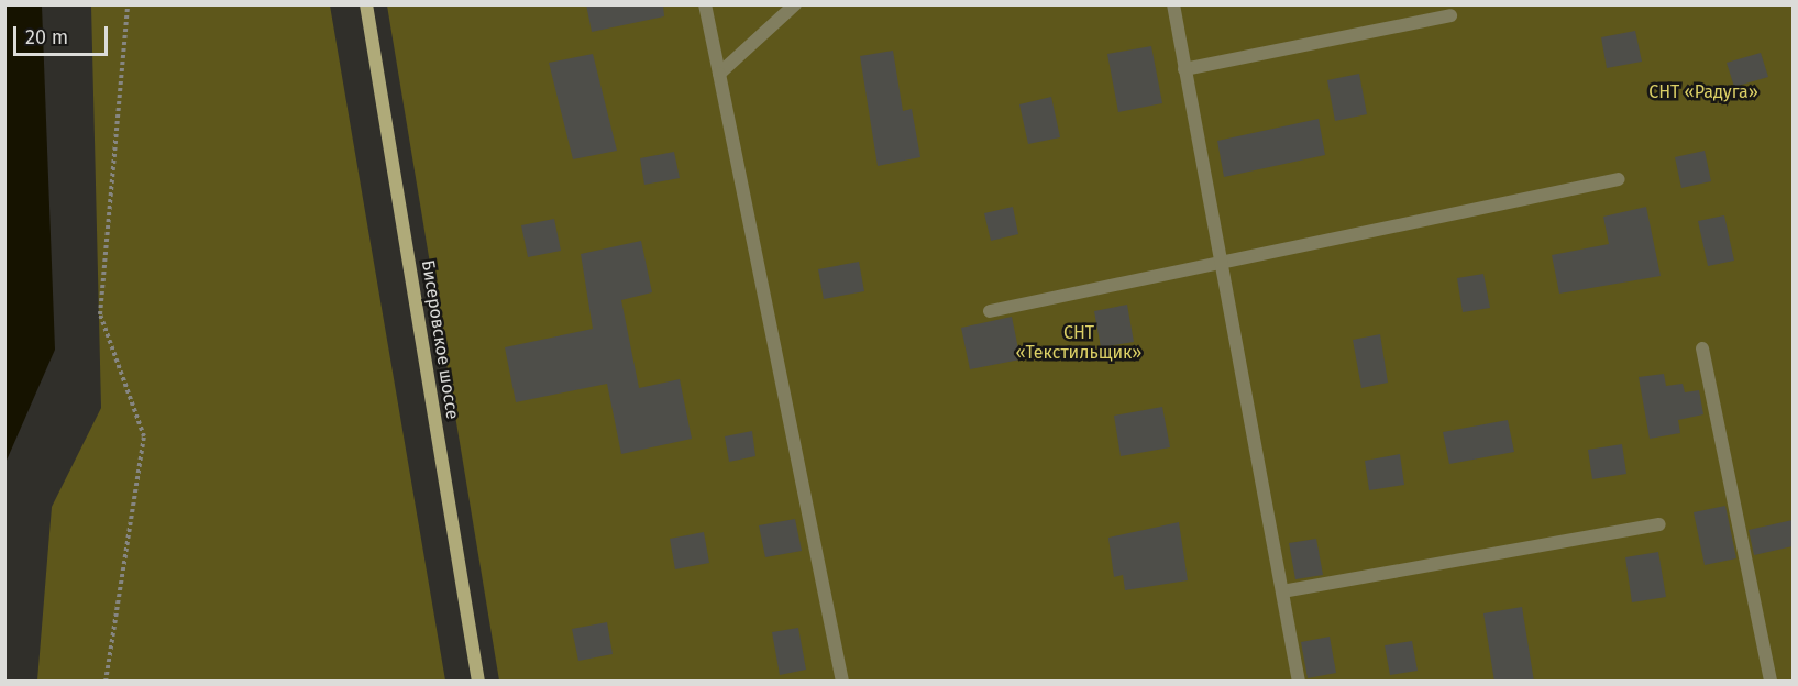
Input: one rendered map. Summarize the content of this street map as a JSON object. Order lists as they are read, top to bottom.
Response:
{
  "streets": {
    "main road": ["Бисеровское шоссе"]
  },
  "parks": ["СНТ «Радуга»", "СНТ «Текстильщик»"],
  "scale_bar": "20 m"
}
